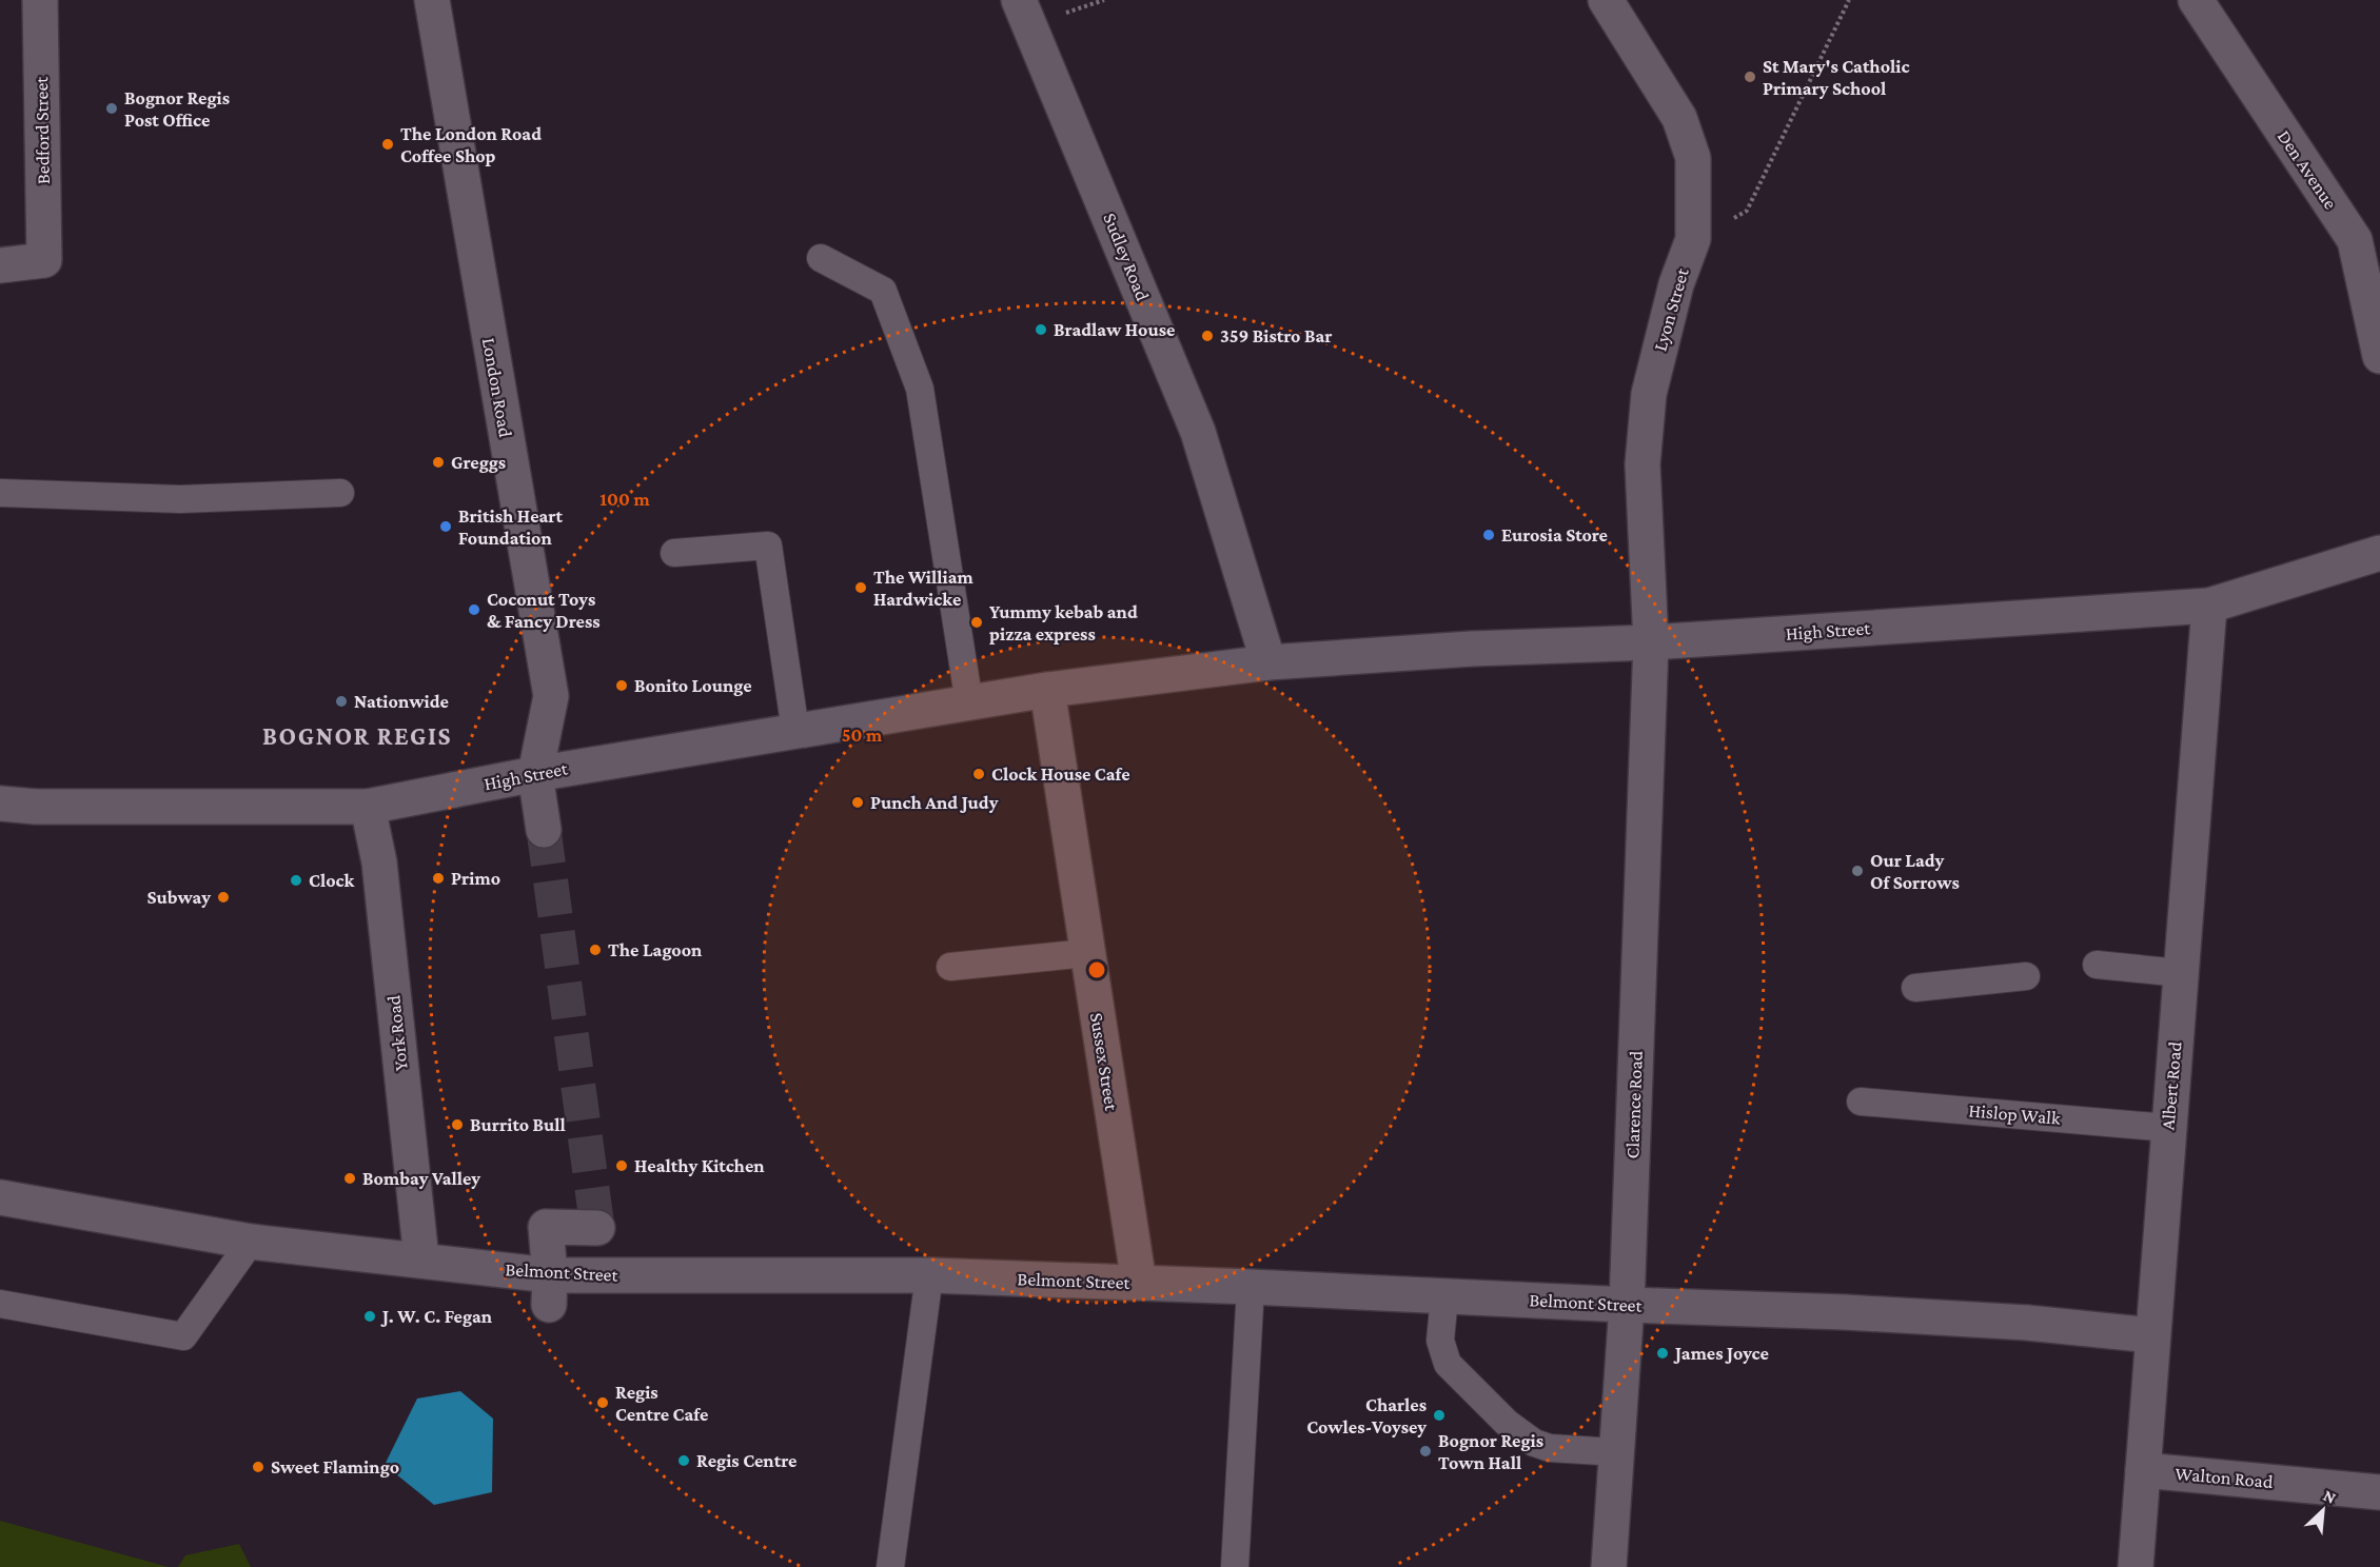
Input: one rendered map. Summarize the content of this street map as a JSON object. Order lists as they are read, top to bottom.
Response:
{
  "streets": {
    "street": [
      "Bedford Street",
      "Den Avenue",
      "Sudley Road",
      "Lyon Street",
      "London Road",
      "High Street",
      "York Road",
      "Sussex Street",
      "Albert Road",
      "Clarence Road",
      "Belmont Street",
      "Walton Road"
    ],
    "lane": ["Hislop Walk"]
  },
  "crossings": [
    ["Sudley Road", "High Street"],
    ["Lyon Street", "High Street"],
    ["Lyon Street", "Clarence Road"],
    ["London Road", "High Street"],
    ["High Street", "York Road"],
    ["High Street", "Sussex Street"],
    ["High Street", "Albert Road"],
    ["High Street", "Clarence Road"],
    ["York Road", "Belmont Street"],
    ["Sussex Street", "Belmont Street"],
    ["Albert Road", "Hislop Walk"],
    ["Albert Road", "Belmont Street"],
    ["Albert Road", "Walton Road"],
    ["Clarence Road", "Belmont Street"]
  ],
  "districts": ["BOGNOR REGIS"],
  "places": [
    "St Mary's Catholic Primary School",
    "Bognor Regis Post Office",
    "The London Road Coffee Shop",
    "Bradlaw House",
    "359 Bistro Bar",
    "Greggs",
    "British Heart Foundation",
    "Eurosia Store",
    "The William Hardwicke",
    "Coconut Toys & Fancy Dress",
    "Yummy kebab and pizza express",
    "Bonito Lounge",
    "Nationwide",
    "Clock House Cafe",
    "Punch And Judy",
    "Our Lady Of Sorrows",
    "Primo",
    "Clock",
    "Subway",
    "The Lagoon",
    "Burrito Bull",
    "Healthy Kitchen",
    "Bombay Valley",
    "J. W. C. Fegan",
    "James Joyce",
    "Regis Centre Cafe",
    "Charles Cowles-Voysey",
    "Bognor Regis Town Hall",
    "Regis Centre",
    "Sweet Flamingo"
  ],
  "north": "top right",
  "rings": ["100 m", "50 m"]
}
